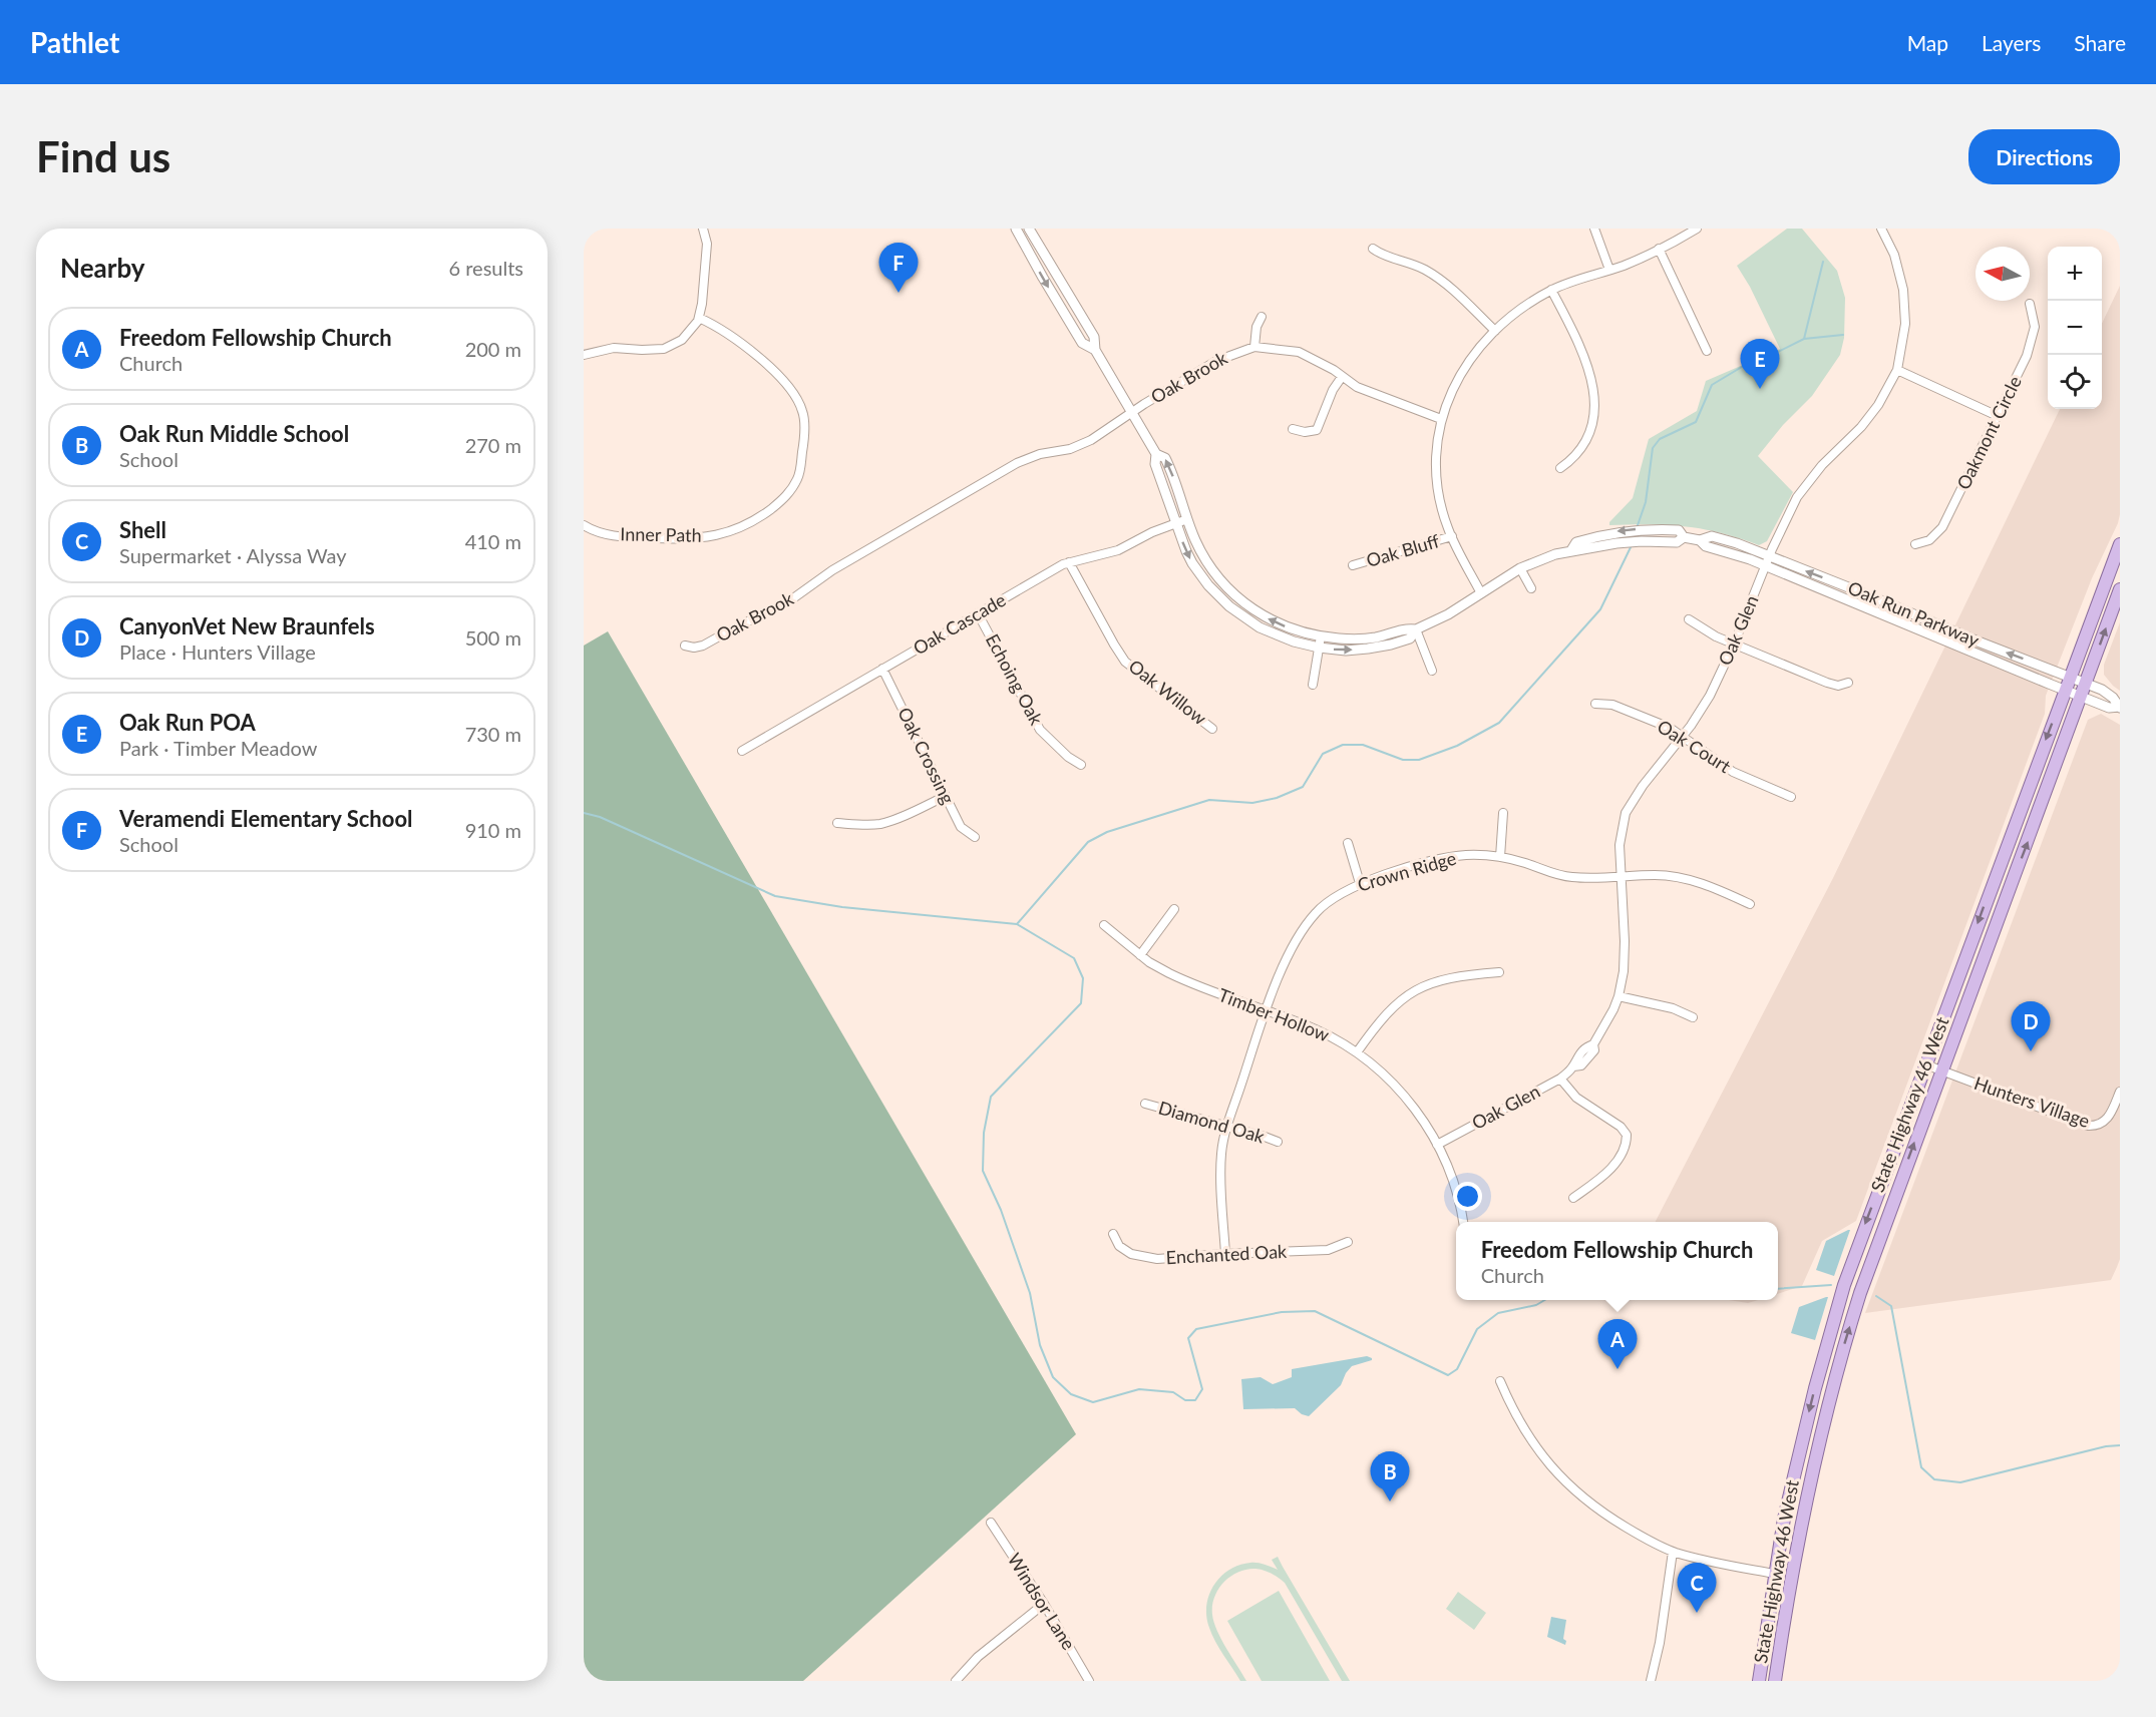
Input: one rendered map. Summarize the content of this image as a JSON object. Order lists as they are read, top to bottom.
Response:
{
  "streets": {
    "main road": ["State Highway 46 West"],
    "street": [
      "Oak Brook",
      "Oakmont Circle",
      "Inner Path",
      "Oak Bluff",
      "Oak Run Parkway",
      "Oak Cascade",
      "Oak Glen",
      "Echoing Oak",
      "Oak Willow",
      "Oak Court",
      "Oak Crossing",
      "Crown Ridge",
      "Timber Hollow",
      "Hunters Village",
      "Diamond Oak",
      "Enchanted Oak",
      "Windsor Lane"
    ]
  },
  "crossings": [
    ["Oak Brook", "Oak Run Parkway"],
    ["Oak Run Parkway", "Oak Cascade"],
    ["Oak Run Parkway", "Oak Glen"],
    ["Oak Run Parkway", "State Highway 46 West"],
    ["Oak Cascade", "Echoing Oak"],
    ["Oak Cascade", "Oak Willow"],
    ["Oak Cascade", "Oak Crossing"],
    ["Oak Glen", "Oak Court"],
    ["Oak Glen", "Crown Ridge"],
    ["Oak Glen", "Timber Hollow"],
    ["Crown Ridge", "Timber Hollow"],
    ["Crown Ridge", "Diamond Oak"],
    ["Crown Ridge", "Enchanted Oak"],
    ["Hunters Village", "State Highway 46 West"]
  ],
  "north": "left",
  "page": {
    "header": "Pathlet",
    "nav": ["Map", "Layers", "Share"],
    "buttons": "Directions",
    "title": "Find us",
    "heading": ["Nearby", "6 results"],
    "pins": [
      "F",
      "E",
      "D",
      "A",
      "B",
      "C"
    ],
    "map_buttons": ["+", "−"],
    "list": [
      {
        "mark": "A",
        "name": "Freedom Fellowship Church",
        "note": "Church",
        "value": "200 m"
      },
      {
        "mark": "B",
        "name": "Oak Run Middle School",
        "note": "School",
        "value": "270 m"
      },
      {
        "mark": "C",
        "name": "Shell",
        "note": "Supermarket · Alyssa Way",
        "value": "410 m"
      },
      {
        "mark": "D",
        "name": "CanyonVet New Braunfels",
        "note": "Place · Hunters Village",
        "value": "500 m"
      },
      {
        "mark": "E",
        "name": "Oak Run POA",
        "note": "Park · Timber Meadow",
        "value": "730 m"
      },
      {
        "mark": "F",
        "name": "Veramendi Elementary School",
        "note": "School",
        "value": "910 m"
      }
    ],
    "popup": ["Freedom Fellowship Church", "Church"]
  }
}
